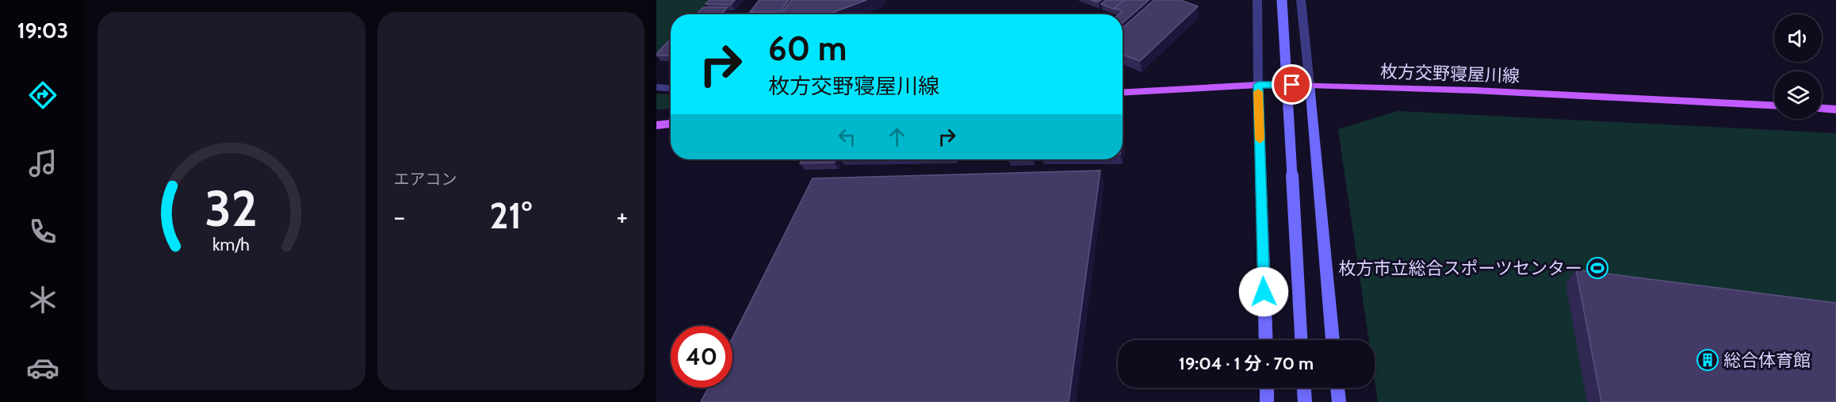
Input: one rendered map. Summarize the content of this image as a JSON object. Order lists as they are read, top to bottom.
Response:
{
  "streets": {
    "main road": ["枚方交野寝屋川線"]
  },
  "places": {
    "sports": ["枚方市立総合スポーツセンター"],
    "building": ["総合体育館"]
  },
  "page": {
    "tabs": "19:03",
    "tile": "エアコン",
    "turn": ["60 m", "枚方交野寝屋川線"],
    "heat": ["−", "21°", "+"],
    "limit": "40",
    "trip": "19:04 · 1 分 · 70 m",
    "gauge": ["32", "km/h"]
  }
}
